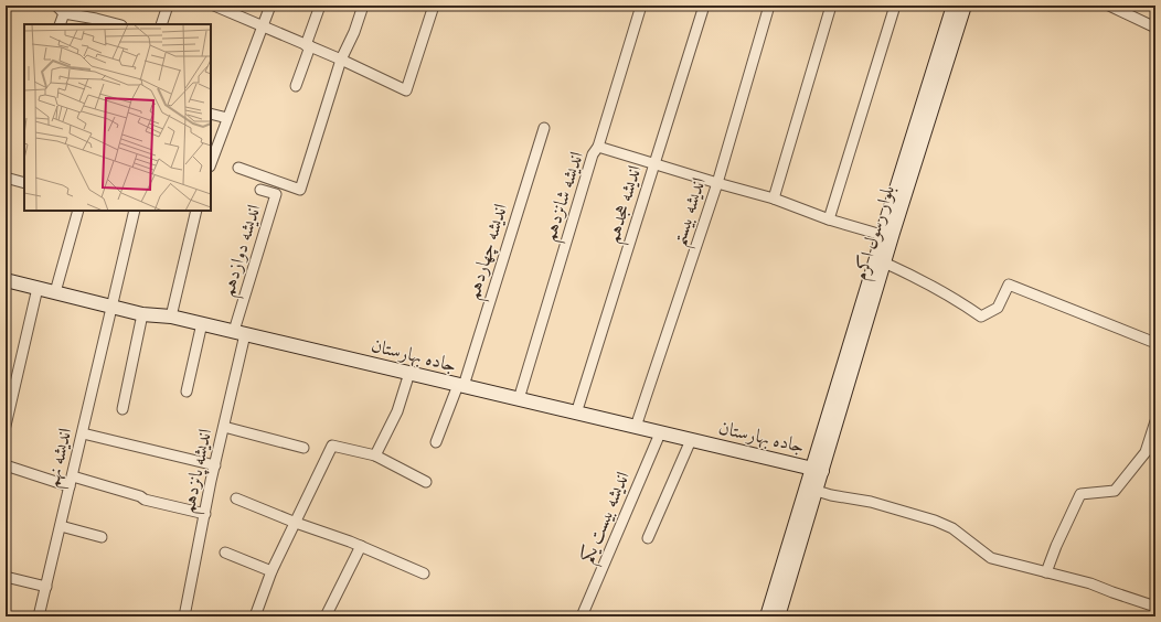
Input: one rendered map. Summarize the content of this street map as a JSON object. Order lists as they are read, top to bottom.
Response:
{
  "streets": {
    "main road": ["بلوار رسول اکرم", "جاده بهارستان"],
    "street": [
      "اندیشه شانزدهم",
      "اندیشه هجدهم",
      "اندیشه بیستم",
      "اندیشه دوازدهم",
      "اندیشه چهاردهم",
      "اندیشه نهم",
      "اندیشه پانزدهم",
      "اندیشه بیست یکم"
    ]
  },
  "crossings": [
    ["اندیشه شانزدهم", "جاده بهارستان"],
    ["اندیشه هجدهم", "جاده بهارستان"],
    ["اندیشه بیستم", "جاده بهارستان"],
    ["بلوار رسول اکرم", "جاده بهارستان"],
    ["اندیشه دوازدهم", "جاده بهارستان"],
    ["اندیشه دوازدهم", "اندیشه پانزدهم"],
    ["اندیشه چهاردهم", "جاده بهارستان"],
    ["جاده بهارستان", "اندیشه نهم"],
    ["جاده بهارستان", "اندیشه پانزدهم"],
    ["جاده بهارستان", "اندیشه بیست یکم"]
  ]
}
